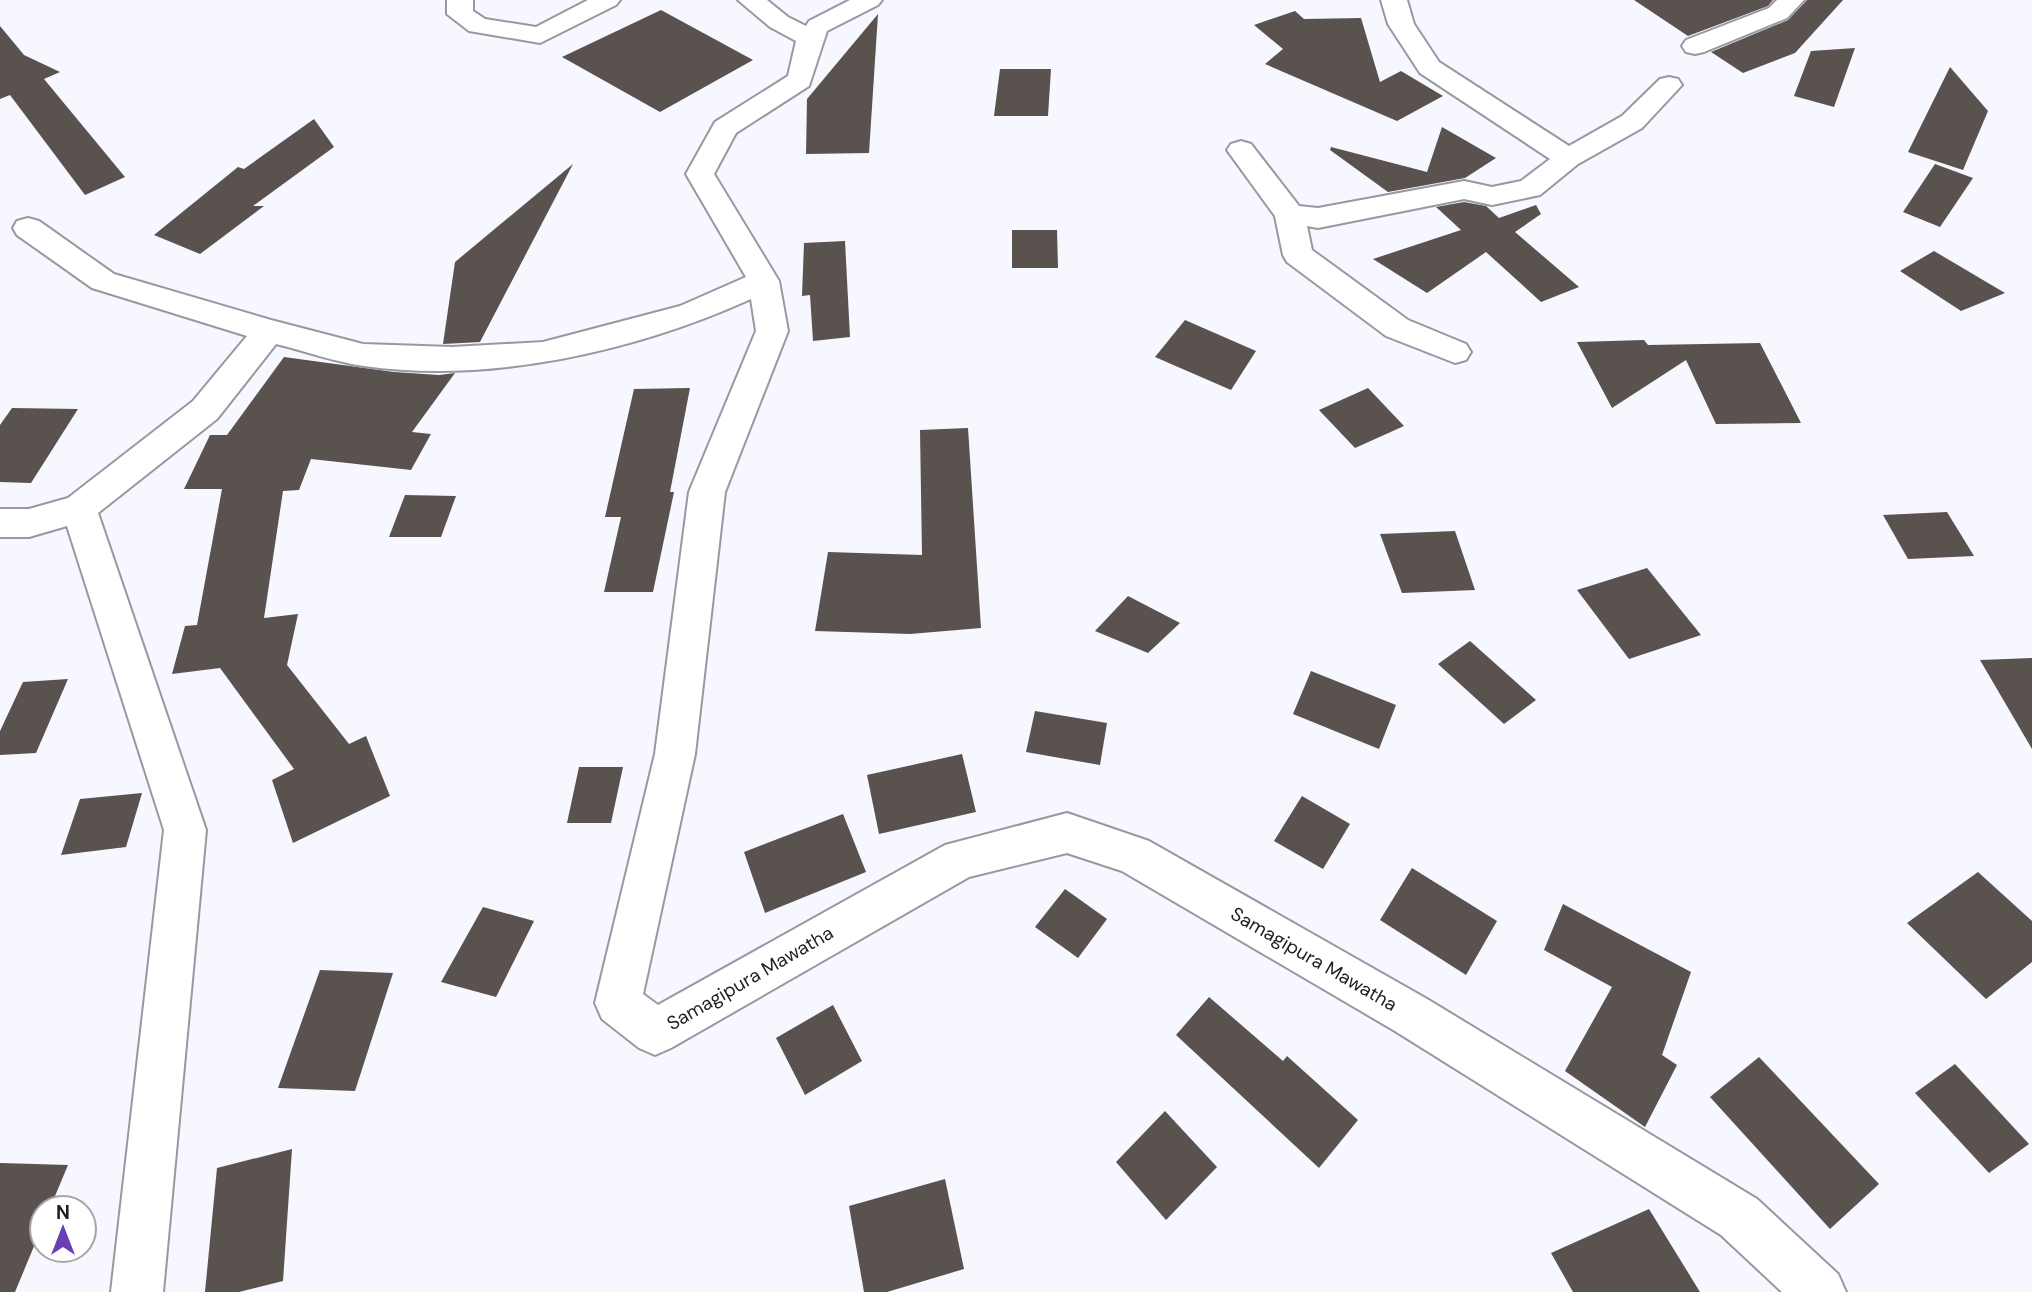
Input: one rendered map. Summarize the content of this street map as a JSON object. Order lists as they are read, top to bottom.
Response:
{
  "streets": {
    "street": ["Samagipura Mawatha"]
  },
  "north": "top"
}
